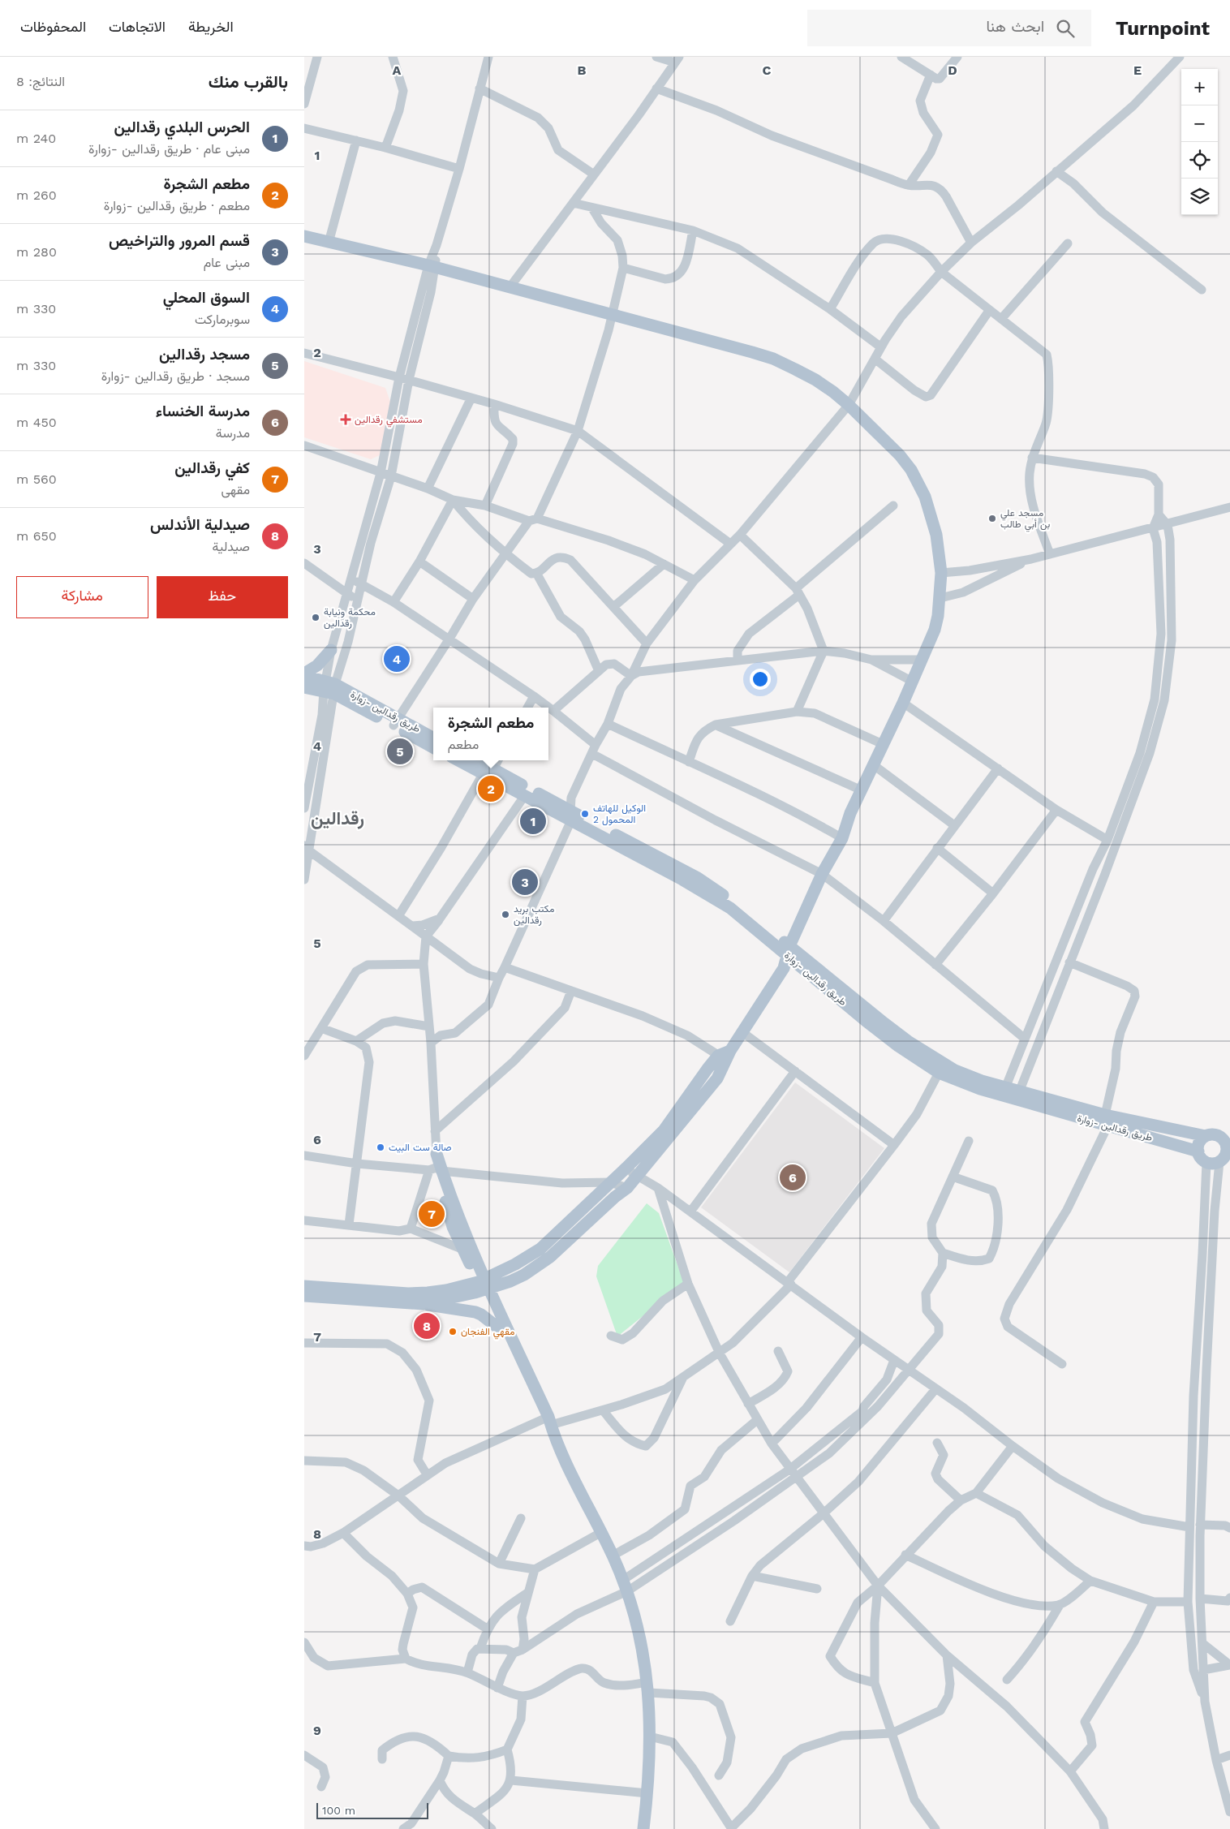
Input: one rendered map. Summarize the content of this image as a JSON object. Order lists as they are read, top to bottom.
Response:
{
  "streets": {
    "main road": ["طريق رقدالين -زوارة"]
  },
  "districts": ["رقدالين"],
  "places": {
    "health": ["مستشفي رقدالين"],
    "other": [
      "مسجد علي بن أبي طالب",
      "محكمة ونيابة رقدالين",
      "الوكيل للهاتف المحمول 2",
      "مكتب بريد رقدالين",
      "صالة ست البيت",
      "مقهي الفنجان"
    ]
  },
  "scale_bar": "100 m",
  "page": {
    "header": "Turnpoint",
    "search": "ابحث هنا",
    "nav": ["الخريطة", "الاتجاهات", "المحفوظات"],
    "heading": ["بالقرب منك", "النتائج: 8"],
    "map_buttons": ["+", "−"],
    "list": [
      {
        "mark": "1",
        "name": "الحرس البلدي رقدالين",
        "note": "مبنى عام · طريق رقدالين -زوارة",
        "value": "240 m"
      },
      {
        "mark": "2",
        "name": "مطعم الشجرة",
        "note": "مطعم · طريق رقدالين -زوارة",
        "value": "260 m"
      },
      {
        "mark": "3",
        "name": "قسم المرور والتراخيص",
        "note": "مبنى عام",
        "value": "280 m"
      },
      {
        "mark": "4",
        "name": "السوق المحلي",
        "note": "سوبرماركت",
        "value": "330 m"
      },
      {
        "mark": "5",
        "name": "مسجد رقدالين",
        "note": "مسجد · طريق رقدالين -زوارة",
        "value": "330 m"
      },
      {
        "mark": "6",
        "name": "مدرسة الخنساء",
        "note": "مدرسة",
        "value": "450 m"
      },
      {
        "mark": "7",
        "name": "كفي رقدالين",
        "note": "مقهى",
        "value": "560 m"
      },
      {
        "mark": "8",
        "name": "صيدلية الأندلس",
        "note": "صيدلية",
        "value": "650 m"
      }
    ],
    "buttons": ["حفظ", "مشاركة"],
    "pins": [
      "4",
      "5",
      "2",
      "1",
      "3",
      "6",
      "7",
      "8"
    ],
    "popup": ["مطعم الشجرة", "مطعم"],
    "scale": "100 m"
  },
  "grid": {
    "columns": [
      "A",
      "B",
      "C",
      "D",
      "E"
    ],
    "rows": [
      "1",
      "2",
      "3",
      "4",
      "5",
      "6",
      "7",
      "8",
      "9"
    ]
  }
}
